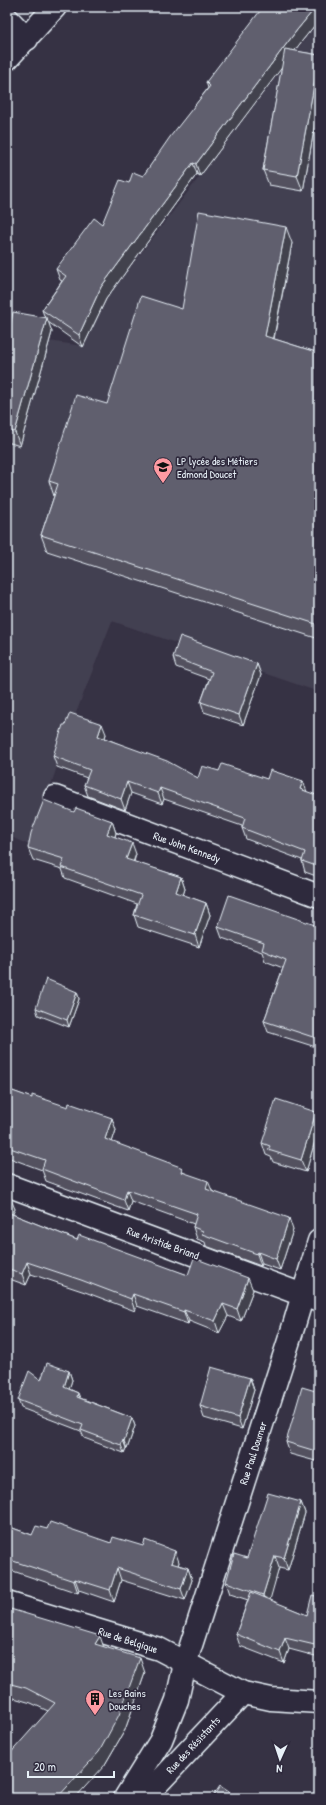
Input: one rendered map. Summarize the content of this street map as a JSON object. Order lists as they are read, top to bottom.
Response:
{
  "streets": {
    "street": [
      "Rue John Kennedy",
      "Rue Aristide Briand",
      "Rue Paul Doumer",
      "Rue de Belgique",
      "Rue des Résistants"
    ]
  },
  "crossings": [
    ["Rue Aristide Briand", "Rue Paul Doumer"],
    ["Rue Paul Doumer", "Rue de Belgique"],
    ["Rue Paul Doumer", "Rue des Résistants"],
    ["Rue de Belgique", "Rue des Résistants"]
  ],
  "places": {
    "school or university": ["LP lycée des Métiers Edmond Doucet"],
    "building": ["Les Bains Douches"]
  },
  "scale_bar": "20 m",
  "north": "bottom"
}
